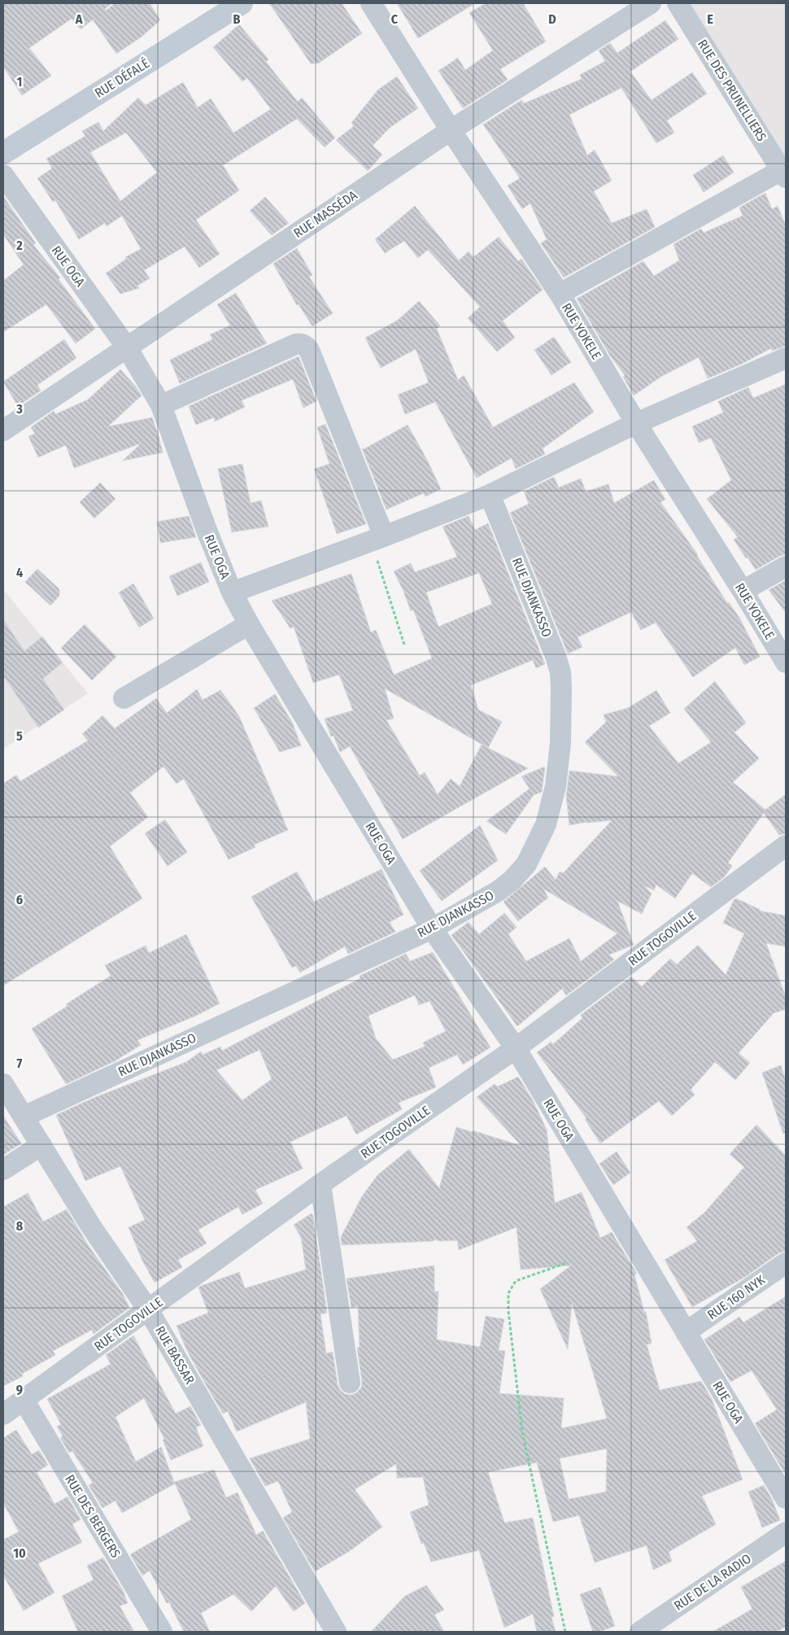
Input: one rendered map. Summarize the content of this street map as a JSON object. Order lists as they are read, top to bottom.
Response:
{
  "streets": {
    "street": [
      "RUE DÉFALÉ",
      "RUE DES PRUNELLIERS",
      "RUE MASSÉDA",
      "RUE OGA",
      "RUE YOKELE",
      "RUE DJANKASSO",
      "RUE TOGOVILLE",
      "RUE 160 NYK",
      "RUE BASSAR",
      "RUE DES BERGERS",
      "RUE DE LA RADIO"
    ]
  },
  "crossings": [
    ["RUE MASSÉDA", "RUE OGA"],
    ["RUE MASSÉDA", "RUE YOKELE"],
    ["RUE OGA", "RUE DJANKASSO"],
    ["RUE OGA", "RUE TOGOVILLE"],
    ["RUE OGA", "RUE 160 NYK"],
    ["RUE DJANKASSO", "RUE BASSAR"],
    ["RUE TOGOVILLE", "RUE BASSAR"],
    ["RUE TOGOVILLE", "RUE DES BERGERS"]
  ],
  "grid": {
    "columns": [
      "A",
      "B",
      "C",
      "D",
      "E"
    ],
    "rows": [
      "1",
      "2",
      "3",
      "4",
      "5",
      "6",
      "7",
      "8",
      "9",
      "10"
    ]
  }
}
